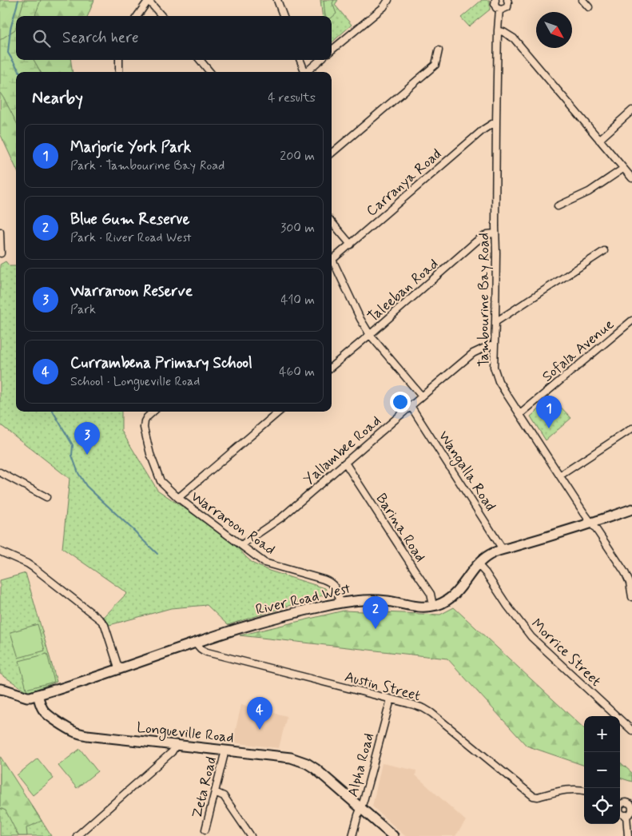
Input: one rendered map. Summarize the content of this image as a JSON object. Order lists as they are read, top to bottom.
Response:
{
  "streets": {
    "main road": ["River Road West", "Longueville Road"],
    "street": [
      "Carranya Road",
      "Taleeban Road",
      "Tambourine Bay Road",
      "Sofala Avenue",
      "Yallambee Road",
      "Wangalla Road",
      "Warraroon Road",
      "Barina Road",
      "Morrice Street",
      "Austin Street",
      "Alpha Road",
      "Zeta Road"
    ]
  },
  "crossings": [
    ["Carranya Road", "Tambourine Bay Road"],
    ["Taleeban Road", "Tambourine Bay Road"],
    ["Tambourine Bay Road", "Sofala Avenue"],
    ["Tambourine Bay Road", "Yallambee Road"],
    ["Tambourine Bay Road", "River Road West"],
    ["Yallambee Road", "Wangalla Road"],
    ["Yallambee Road", "Warraroon Road"],
    ["Yallambee Road", "Barina Road"],
    ["Wangalla Road", "River Road West"],
    ["Warraroon Road", "River Road West"],
    ["Barina Road", "River Road West"],
    ["River Road West", "Morrice Street"],
    ["River Road West", "Austin Street"],
    ["River Road West", "Longueville Road"],
    ["Austin Street", "Alpha Road"],
    ["Longueville Road", "Alpha Road"],
    ["Longueville Road", "Zeta Road"]
  ],
  "north": "bottom right",
  "page": {
    "search": "Search here",
    "heading": ["Nearby", "4 results"],
    "list": [
      {
        "mark": "1",
        "name": "Marjorie York Park",
        "note": "Park · Tambourine Bay Road",
        "value": "200 m"
      },
      {
        "mark": "2",
        "name": "Blue Gum Reserve",
        "note": "Park · River Road West",
        "value": "300 m"
      },
      {
        "mark": "3",
        "name": "Warraroon Reserve",
        "note": "Park",
        "value": "410 m"
      },
      {
        "mark": "4",
        "name": "Currambena Primary School",
        "note": "School · Longueville Road",
        "value": "460 m"
      }
    ],
    "pins": [
      "1",
      "3",
      "2",
      "4"
    ],
    "map_buttons": ["+", "−"]
  }
}
